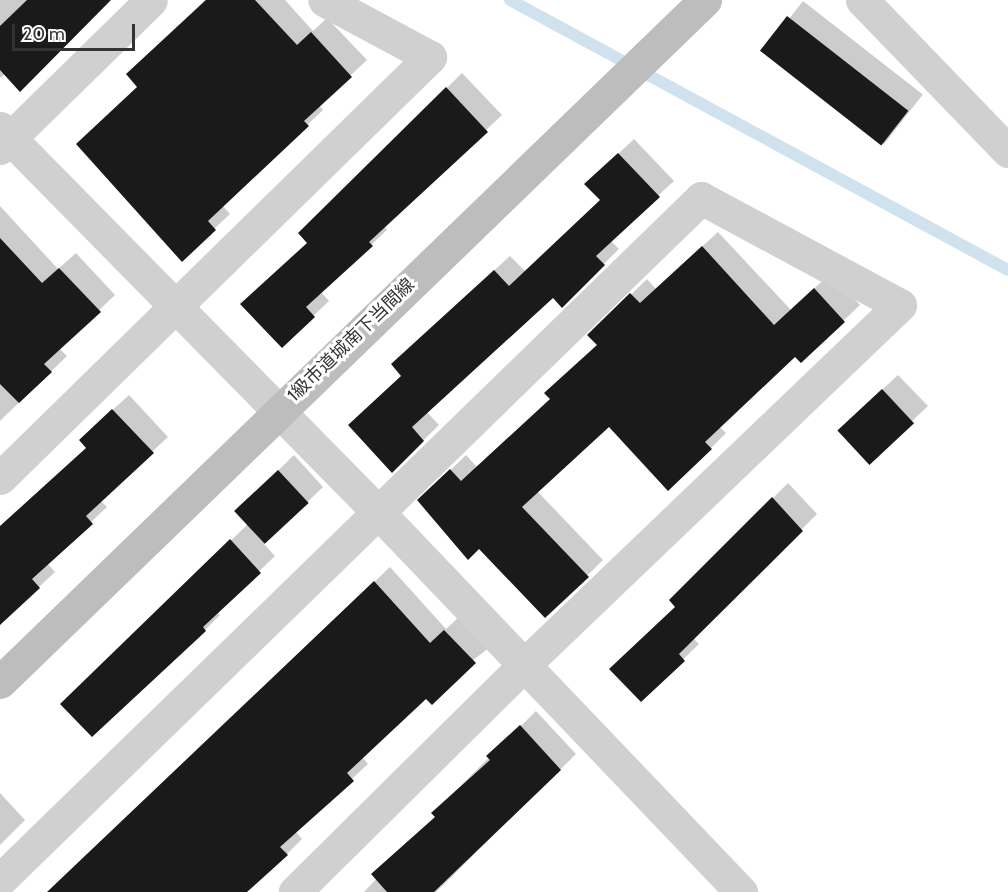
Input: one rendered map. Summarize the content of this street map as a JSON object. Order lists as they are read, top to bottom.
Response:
{
  "streets": {
    "street": ["1級市道城南下当間線"]
  },
  "scale_bar": "20 m"
}
